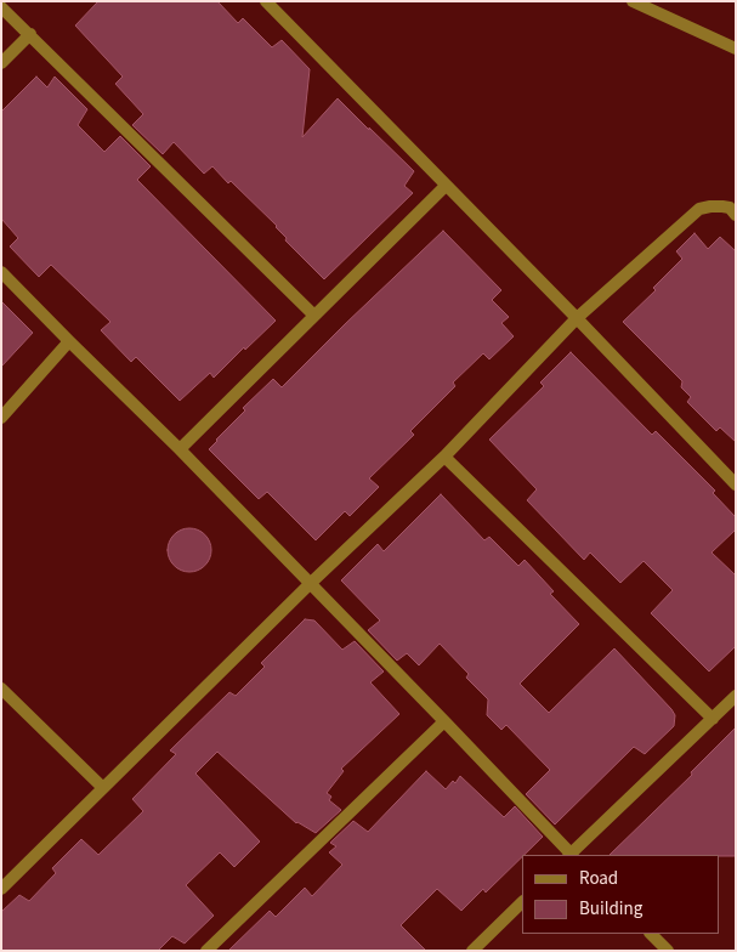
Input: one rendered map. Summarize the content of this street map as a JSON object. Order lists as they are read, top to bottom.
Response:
{
  "legend": ["Road", "Building"]
}
